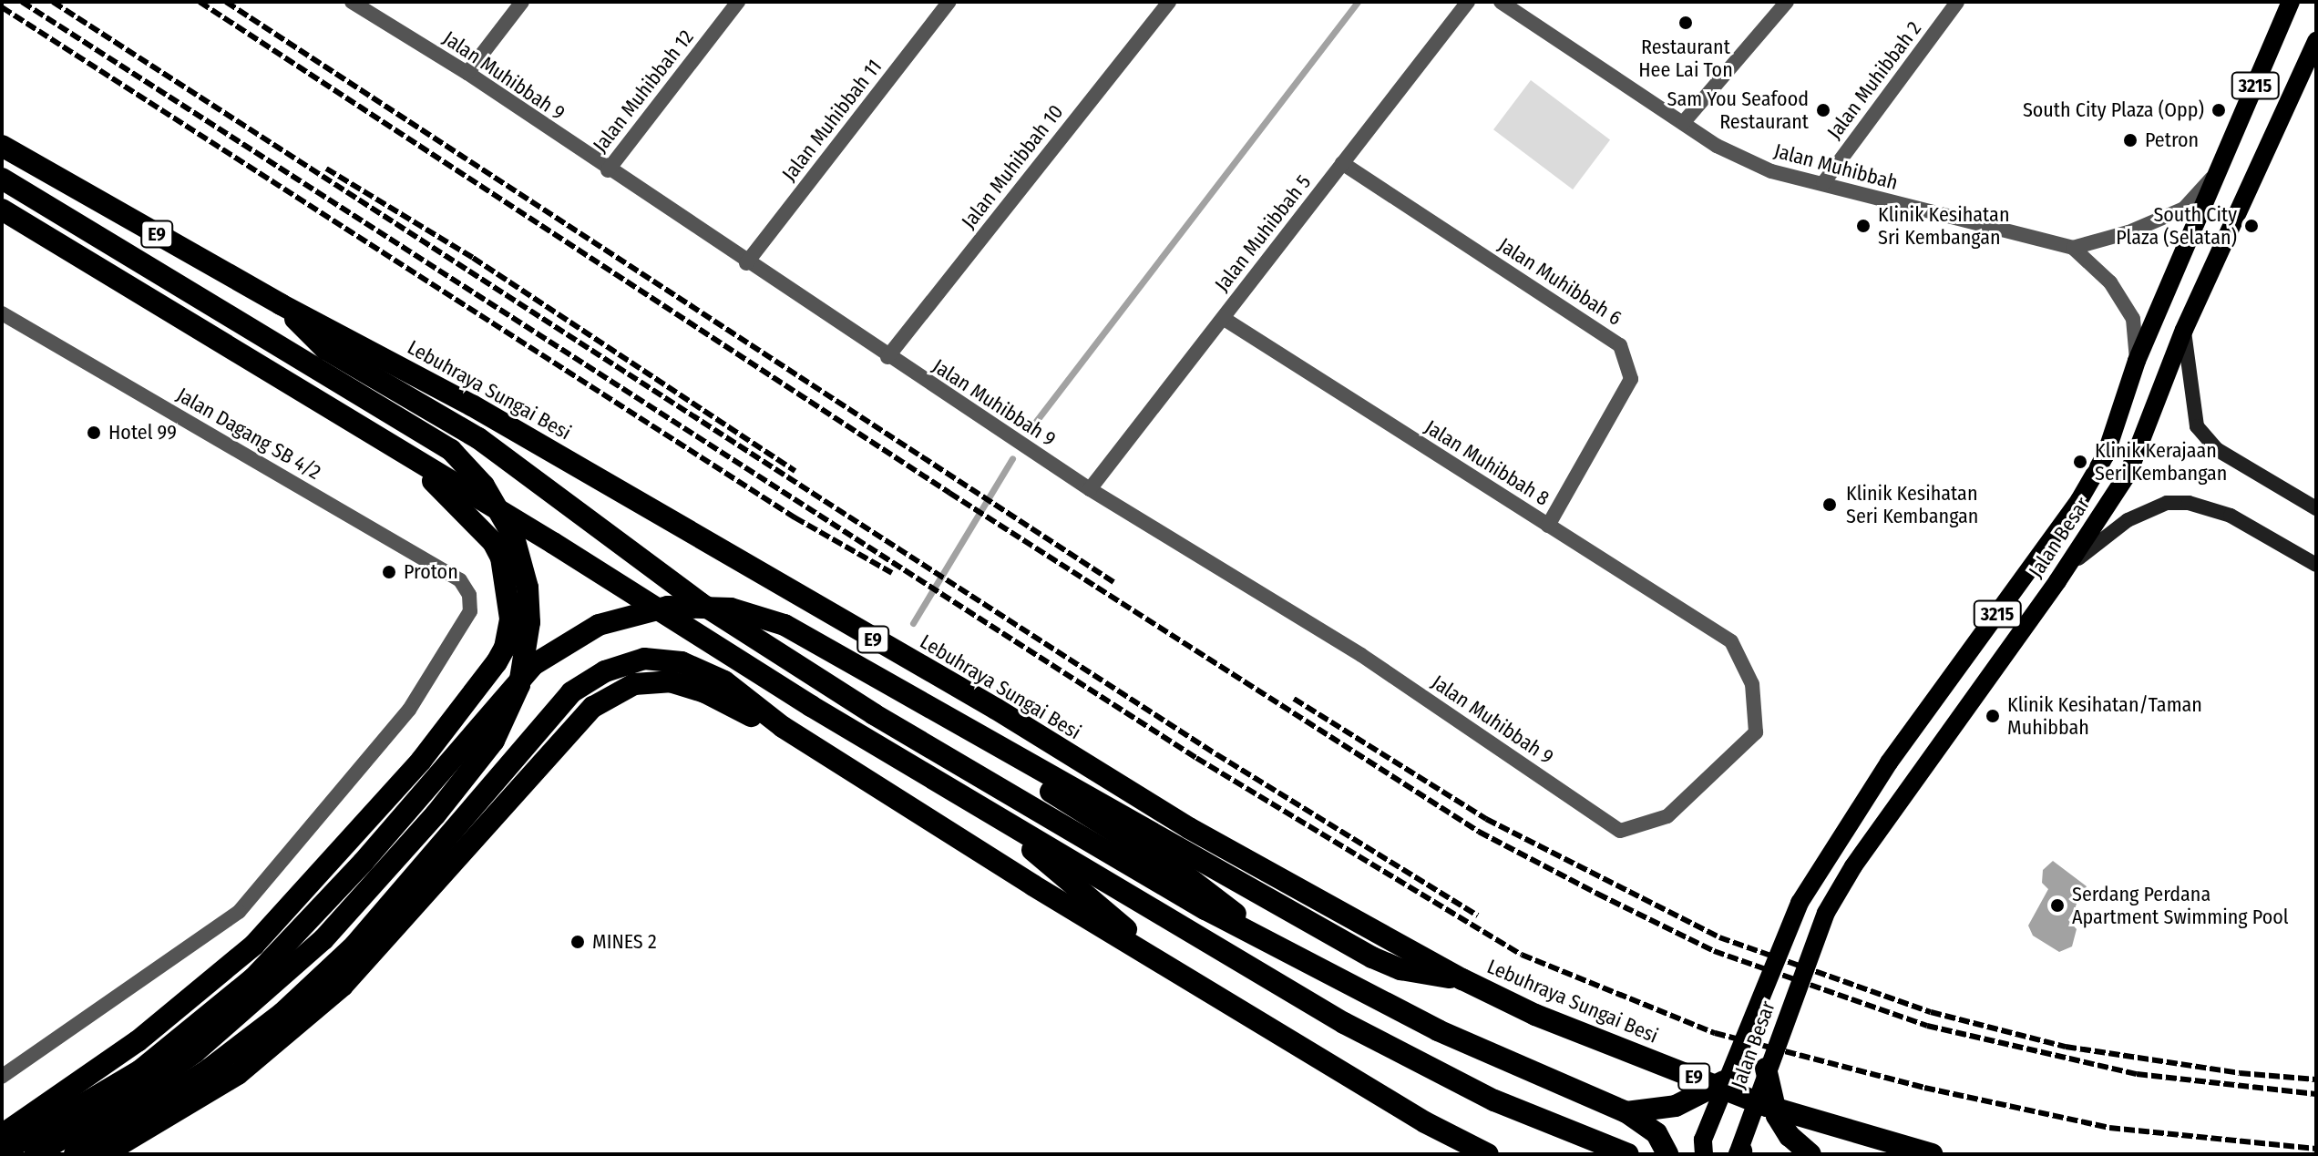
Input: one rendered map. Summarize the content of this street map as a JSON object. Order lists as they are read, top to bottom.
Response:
{
  "streets": {
    "highway": ["E9", "Lebuhraya Sungai Besi"],
    "main road": ["3215", "Jalan Besar"],
    "street": [
      "Jalan Muhibbah 9",
      "Jalan Muhibbah 2",
      "Jalan Muhibbah 12",
      "Jalan Muhibbah 11",
      "Jalan Muhibbah 10",
      "Jalan Muhibbah",
      "Jalan Muhibbah 5",
      "Jalan Muhibbah 6",
      "Jalan Dagang SB 4/2",
      "Jalan Muhibbah 8"
    ]
  },
  "crossings": [
    ["Jalan Muhibbah 9", "Jalan Muhibbah 12"],
    ["Jalan Muhibbah 9", "Jalan Muhibbah 11"],
    ["Jalan Muhibbah 9", "Jalan Muhibbah 10"],
    ["Jalan Muhibbah 9", "Jalan Muhibbah 5"],
    ["Jalan Muhibbah 9", "Jalan Muhibbah 8"],
    ["Jalan Muhibbah 2", "Jalan Muhibbah"],
    ["Jalan Muhibbah", "Jalan Besar"],
    ["Jalan Muhibbah 5", "Jalan Muhibbah 6"],
    ["Jalan Muhibbah 5", "Jalan Muhibbah 8"],
    ["Jalan Muhibbah 6", "Jalan Muhibbah 8"]
  ],
  "places": [
    "Restaurant Hee Lai Ton",
    "Sam You Seafood Restaurant",
    "South City Plaza (Opp)",
    "Petron",
    "Klinik Kesihatan Sri Kembangan",
    "South City Plaza (Selatan)",
    "Hotel 99",
    "Klinik Kerajaan Seri Kembangan",
    "Klinik Kesihatan Seri Kembangan",
    "Proton",
    "Klinik Kesihatan/Taman Muhibbah",
    "Serdang Perdana Apartment Swimming Pool",
    "MINES 2"
  ]
}
